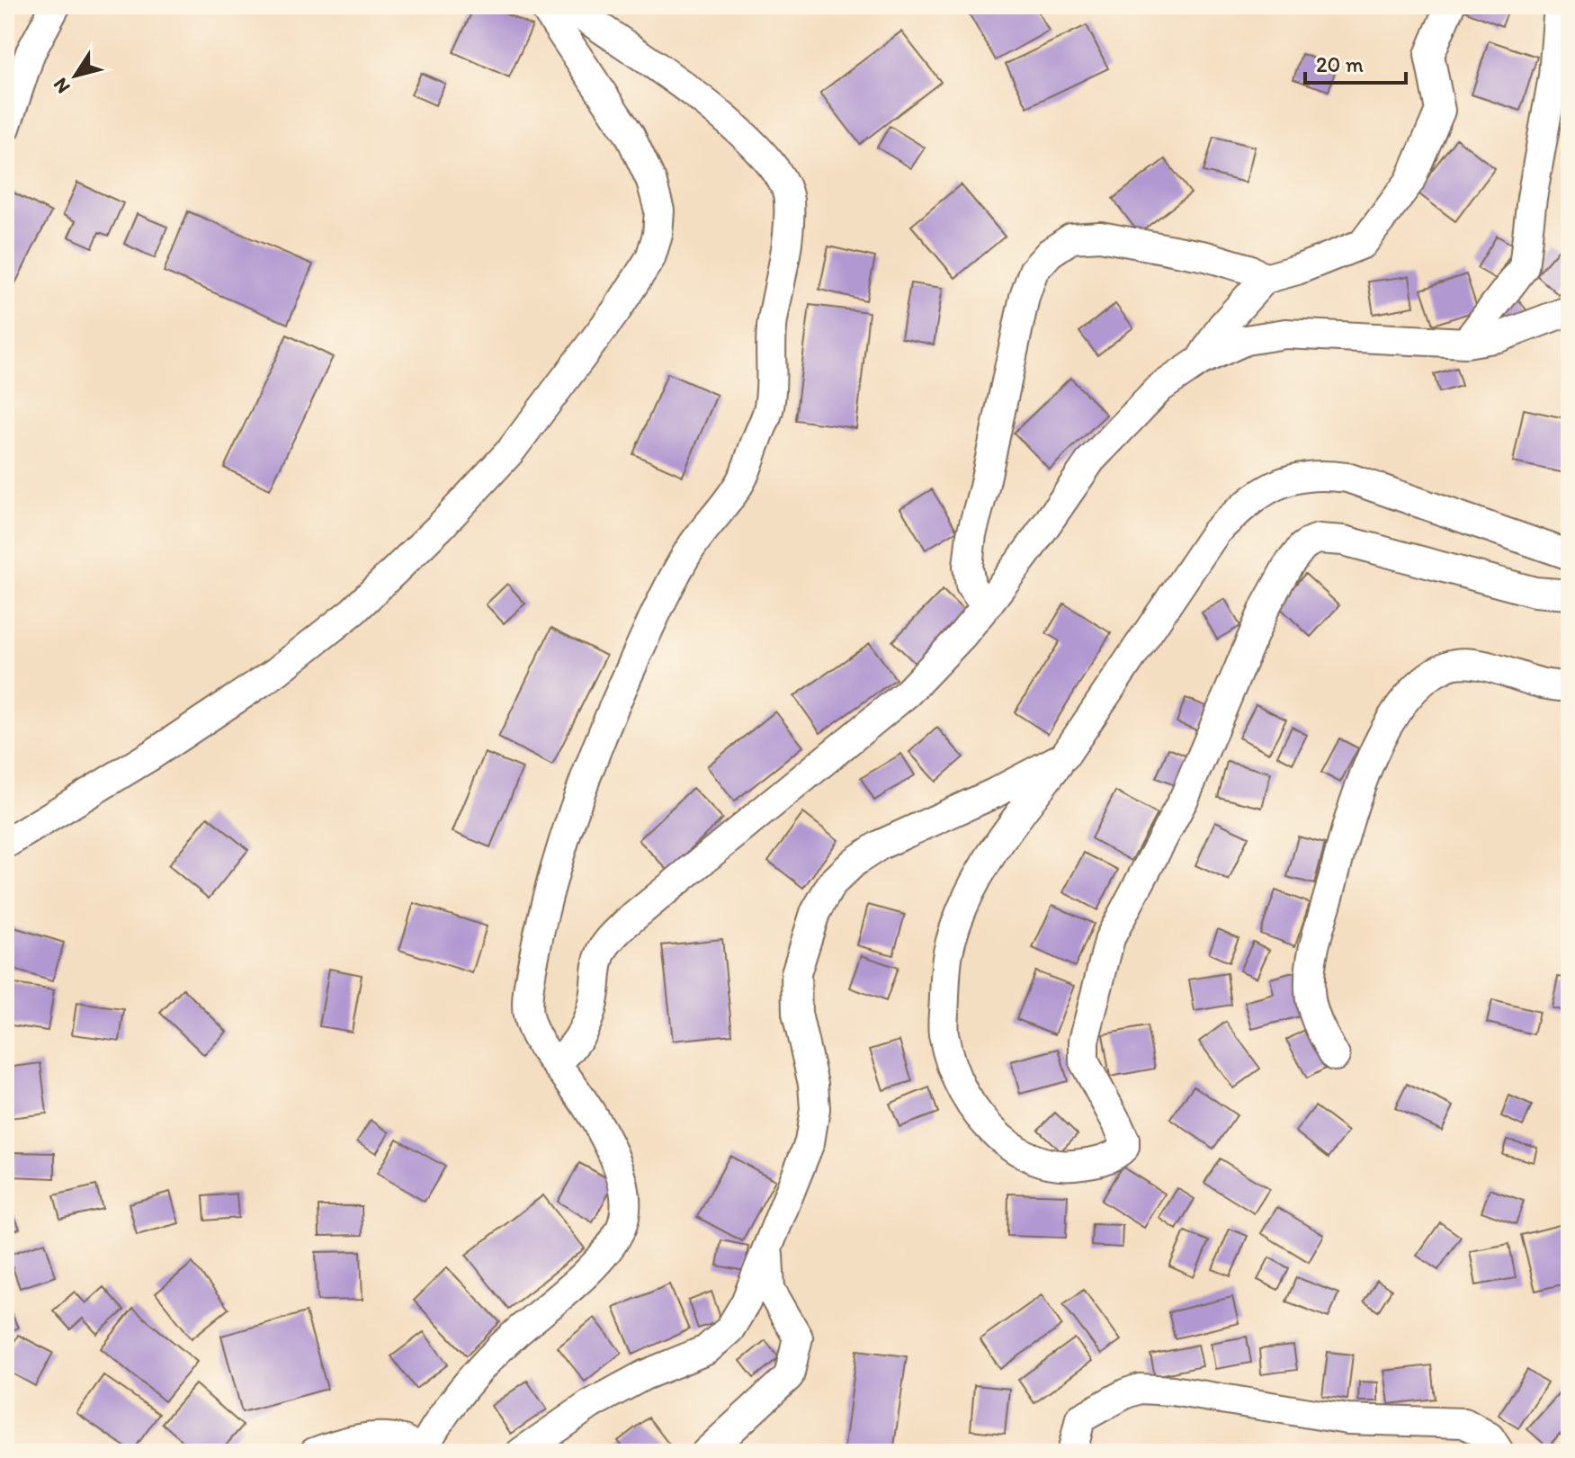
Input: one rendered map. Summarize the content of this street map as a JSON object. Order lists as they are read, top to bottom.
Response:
{
  "scale_bar": "20 m",
  "north": "bottom left"
}
